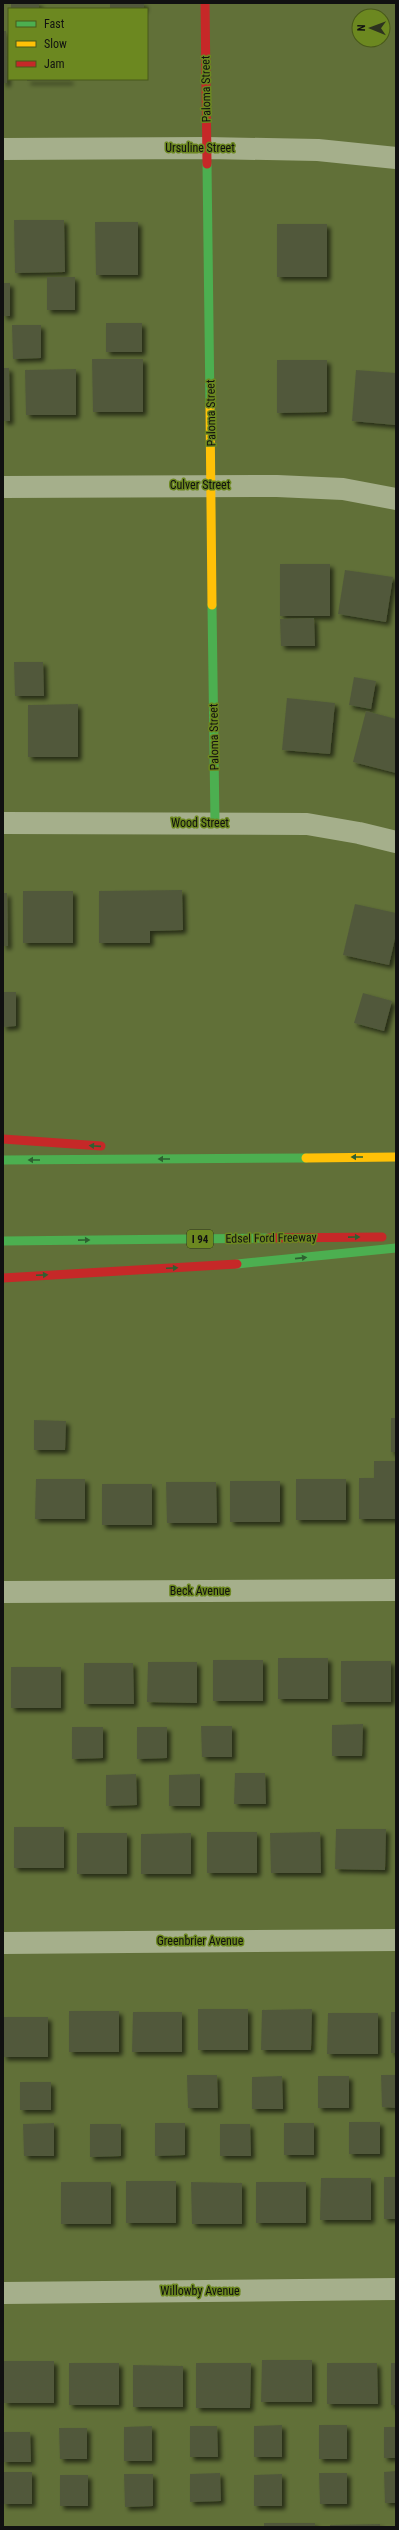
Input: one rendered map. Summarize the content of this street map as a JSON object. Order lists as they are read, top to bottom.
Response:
{
  "streets": {
    "main road": ["Paloma Street", "Edsel Ford Freeway", "I 94"],
    "street": [
      "Ursuline Street",
      "Culver Street",
      "Wood Street",
      "Beck Avenue",
      "Greenbrier Avenue",
      "Willowby Avenue"
    ]
  },
  "crossings": [
    ["Paloma Street", "Ursuline Street"],
    ["Paloma Street", "Culver Street"],
    ["Paloma Street", "Wood Street"]
  ],
  "legend": ["Fast", "Slow", "Jam"],
  "north": "left"
}
